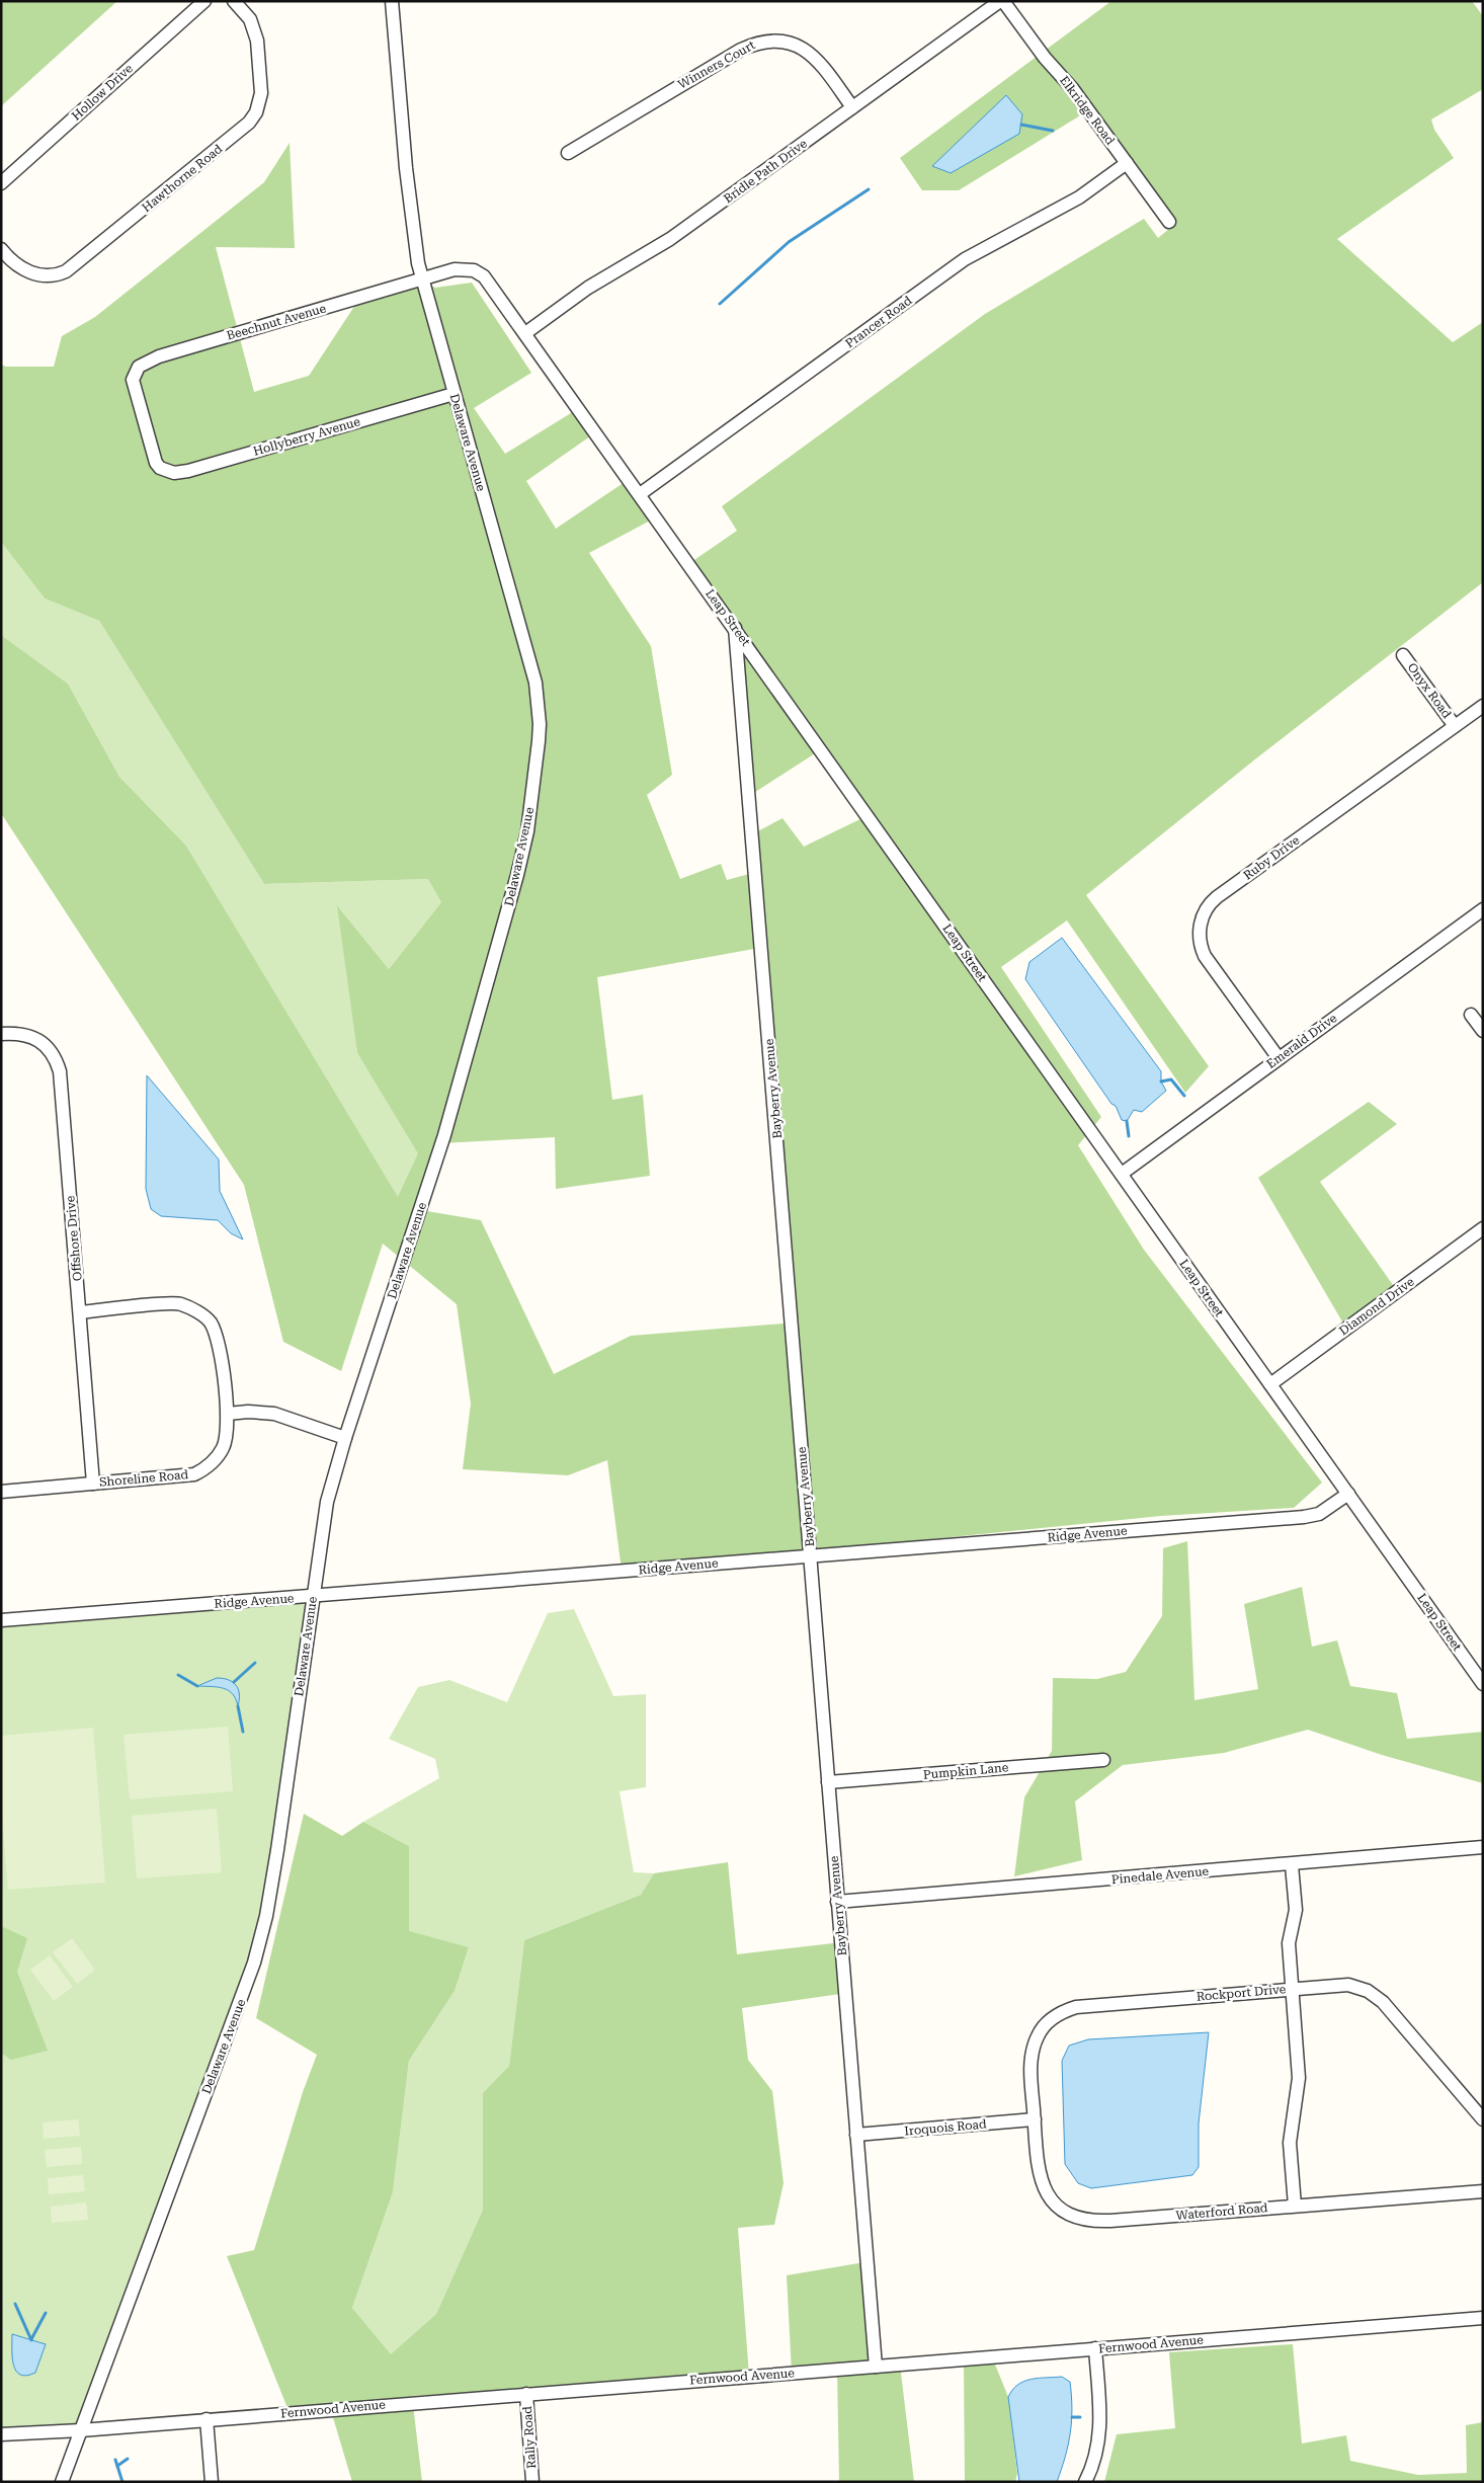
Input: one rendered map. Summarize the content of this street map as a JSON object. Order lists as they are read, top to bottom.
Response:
{
  "streets": {
    "street": [
      "Winners Court",
      "Hollow Drive",
      "Elkridge Road",
      "Bridle Path Drive",
      "Hawthorne Road",
      "Beechnut Avenue",
      "Prancer Road",
      "Hollyberry Avenue",
      "Delaware Avenue",
      "Leap Street",
      "Onyx Road",
      "Ruby Drive",
      "Emerald Drive",
      "Bayberry Avenue",
      "Offshore Drive",
      "Diamond Drive",
      "Shoreline Road",
      "Ridge Avenue",
      "Pumpkin Lane",
      "Pinedale Avenue",
      "Rockport Drive",
      "Iroquois Road",
      "Waterford Road",
      "Fernwood Avenue",
      "Rally Road"
    ]
  },
  "crossings": [
    ["Winners Court", "Bridle Path Drive"],
    ["Elkridge Road", "Bridle Path Drive"],
    ["Elkridge Road", "Prancer Road"],
    ["Bridle Path Drive", "Leap Street"],
    ["Beechnut Avenue", "Hollyberry Avenue"],
    ["Beechnut Avenue", "Delaware Avenue"],
    ["Beechnut Avenue", "Leap Street"],
    ["Prancer Road", "Leap Street"],
    ["Hollyberry Avenue", "Delaware Avenue"],
    ["Delaware Avenue", "Leap Street"],
    ["Delaware Avenue", "Ridge Avenue"],
    ["Delaware Avenue", "Fernwood Avenue"],
    ["Leap Street", "Emerald Drive"],
    ["Leap Street", "Bayberry Avenue"],
    ["Leap Street", "Diamond Drive"],
    ["Leap Street", "Ridge Avenue"],
    ["Onyx Road", "Ruby Drive"],
    ["Ruby Drive", "Emerald Drive"],
    ["Bayberry Avenue", "Ridge Avenue"],
    ["Bayberry Avenue", "Pumpkin Lane"],
    ["Bayberry Avenue", "Pinedale Avenue"],
    ["Bayberry Avenue", "Iroquois Road"],
    ["Bayberry Avenue", "Fernwood Avenue"],
    ["Offshore Drive", "Shoreline Road"],
    ["Rockport Drive", "Iroquois Road"],
    ["Rockport Drive", "Waterford Road"],
    ["Iroquois Road", "Waterford Road"],
    ["Fernwood Avenue", "Rally Road"]
  ]
}
